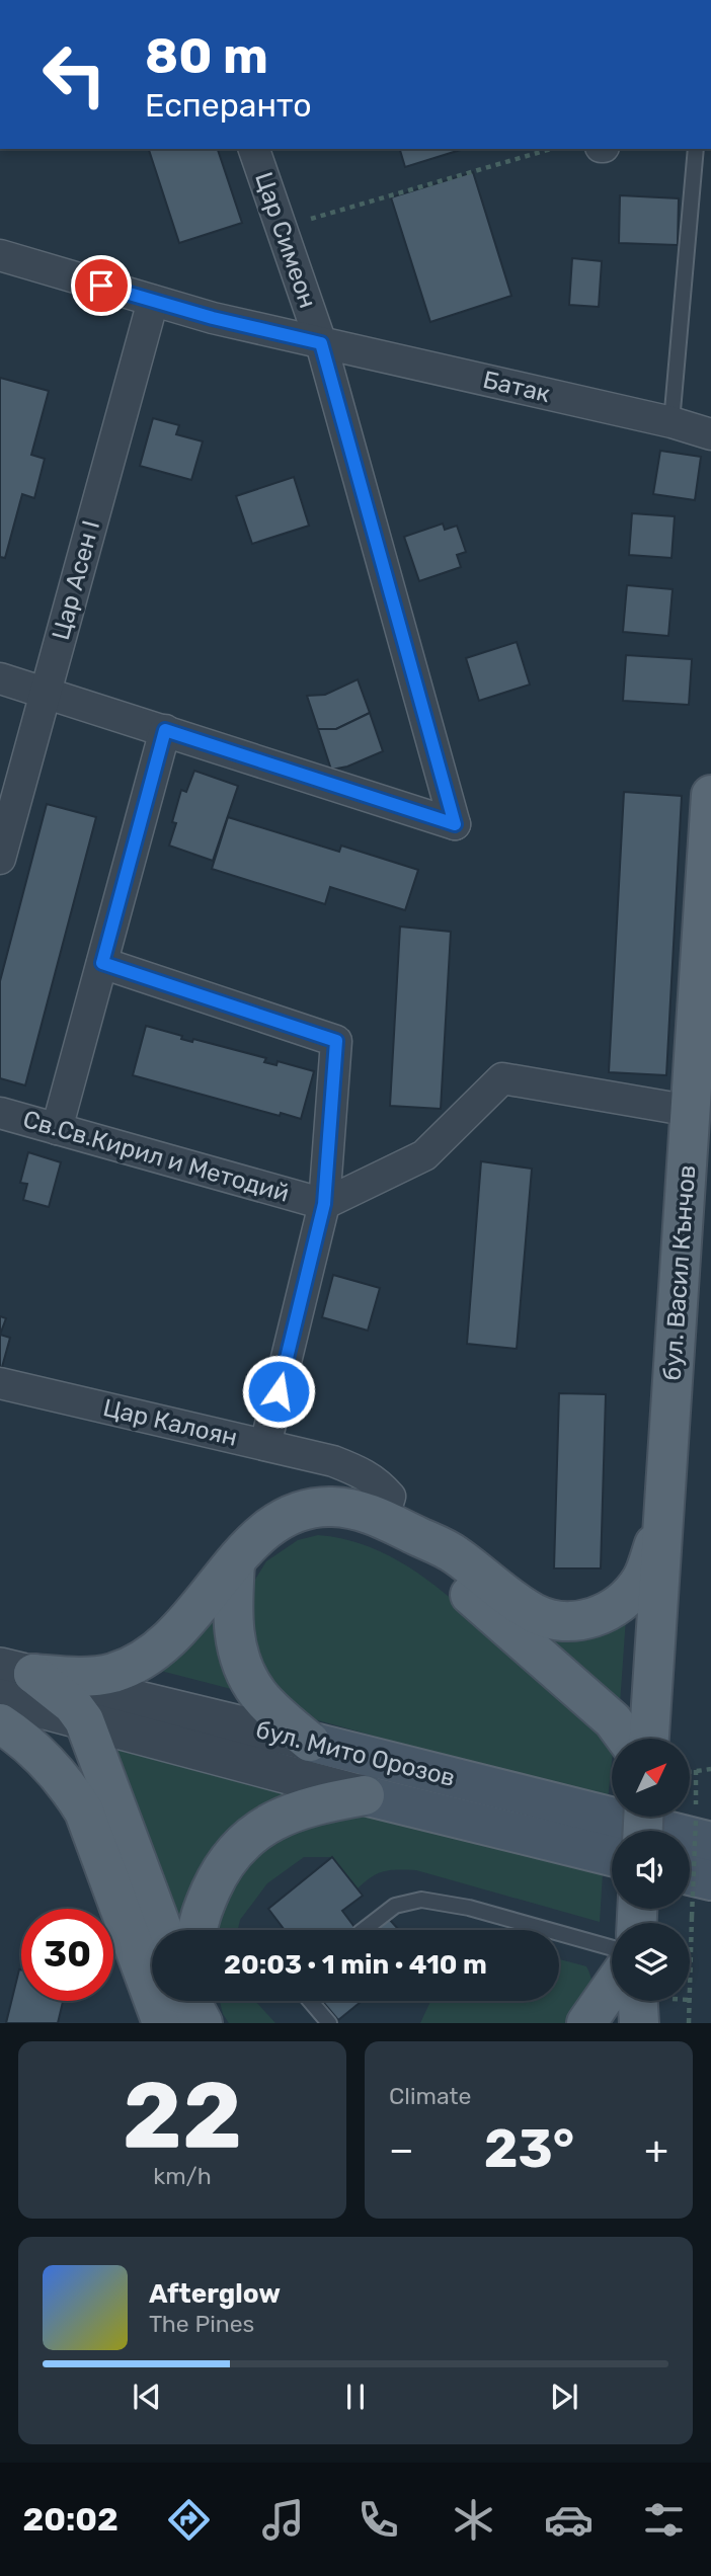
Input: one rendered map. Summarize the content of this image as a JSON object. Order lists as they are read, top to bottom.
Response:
{
  "streets": {
    "main road": ["бул. Васил Кънчов", "бул. Мито Орозов"],
    "street": [
      "Цар Симеон",
      "Батак",
      "Цар Асен I",
      "Св.Св.Кирил и Методий",
      "Цар Калоян"
    ]
  },
  "crossings": [
    ["Цар Симеон", "Батак"],
    ["Батак", "Цар Асен I"],
    ["Св.Св.Кирил и Методий", "бул. Васил Кънчов"]
  ],
  "north": "top right",
  "page": {
    "turn": ["80 m", "Есперанто"],
    "limit": "30",
    "trip": "20:03 · 1 min · 410 m",
    "tile": [
      ["22", "km/h"],
      "Climate"
    ],
    "heat": ["−", "23°", "+"],
    "song": ["Afterglow", "The Pines"],
    "tabs": "20:02"
  }
}
